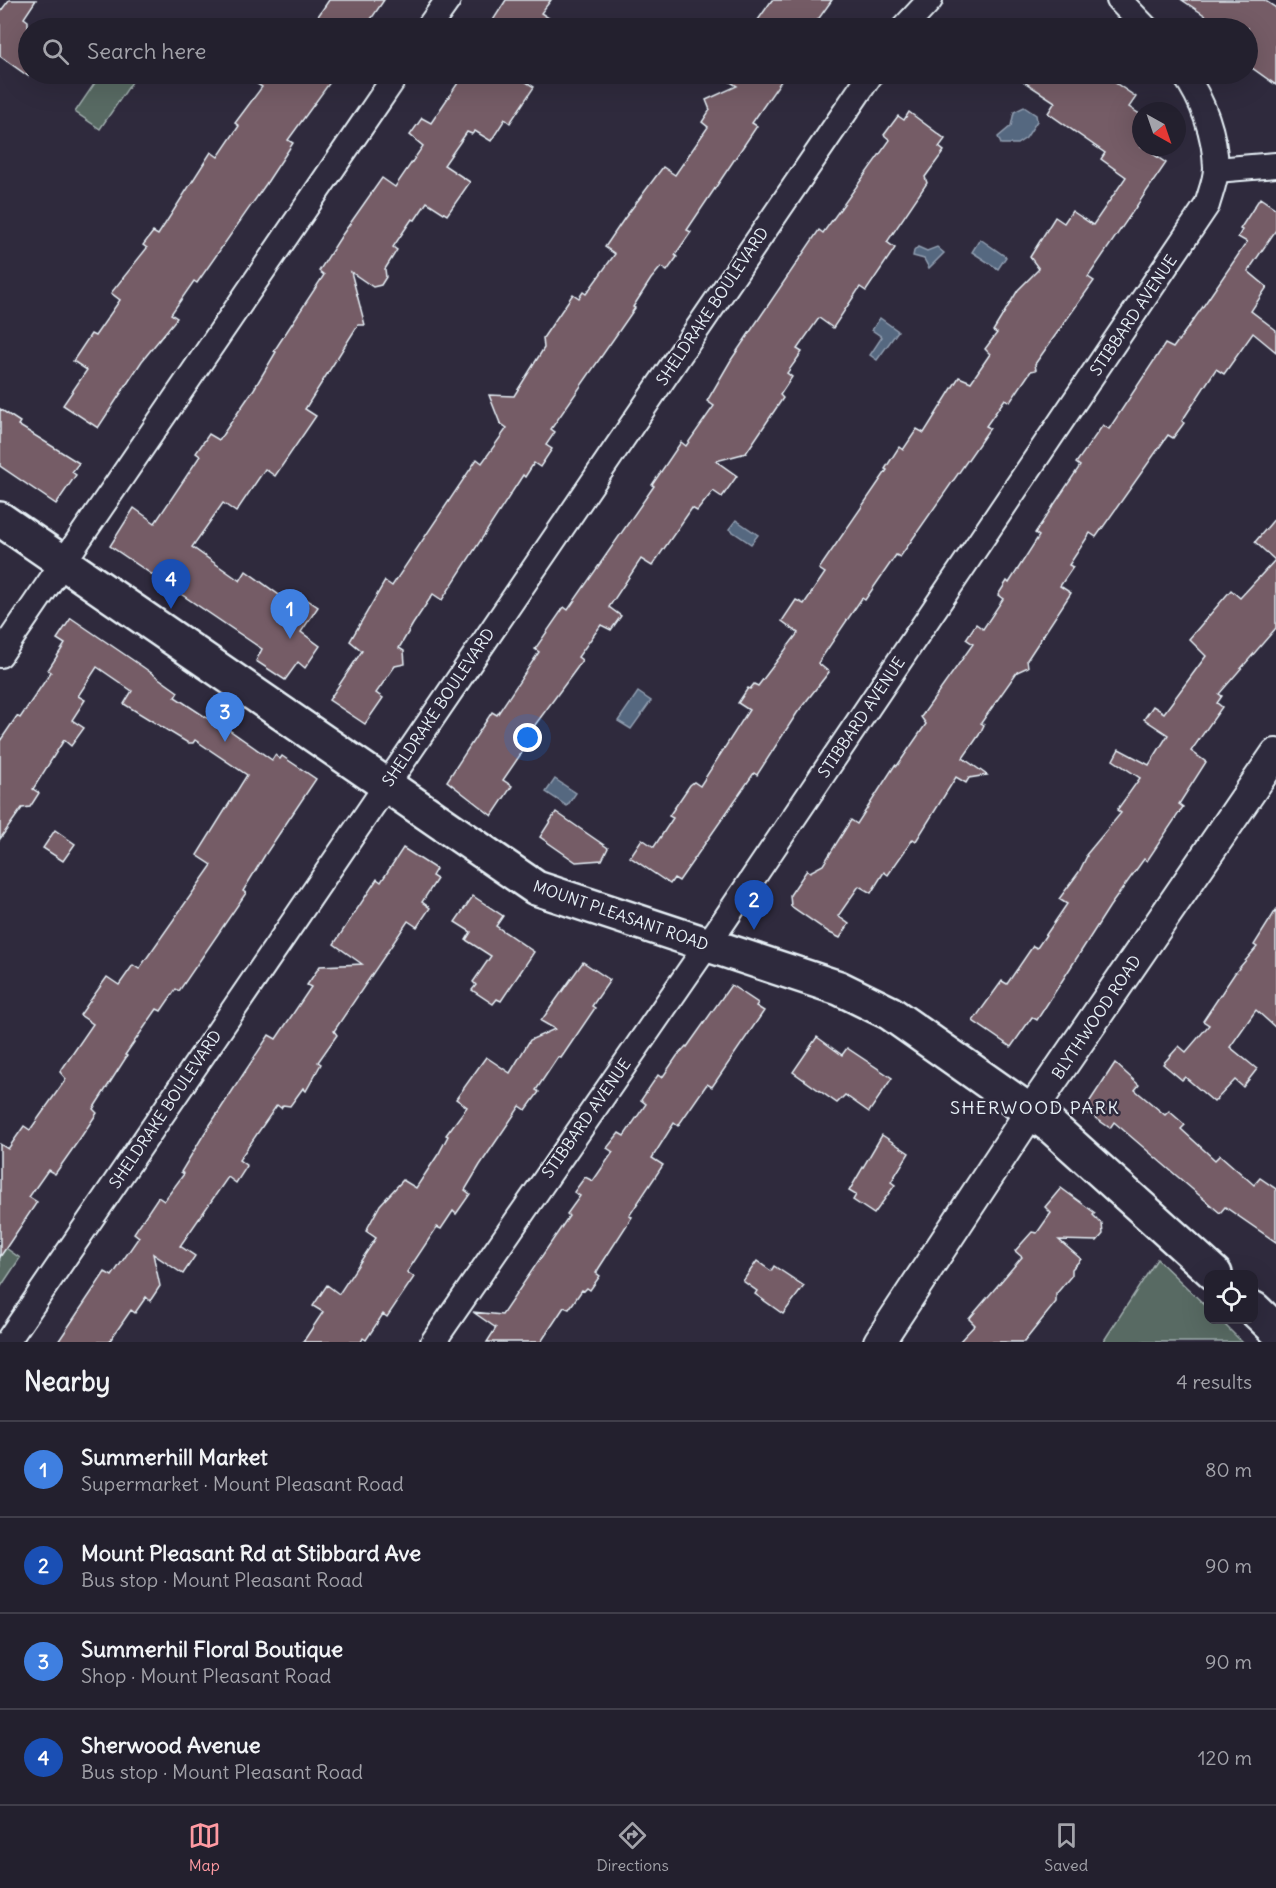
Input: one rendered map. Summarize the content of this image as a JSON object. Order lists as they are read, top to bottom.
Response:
{
  "streets": {
    "main road": ["MOUNT PLEASANT ROAD"],
    "street": ["SHELDRAKE BOULEVARD", "STIBBARD AVENUE", "BLYTHWOOD ROAD"]
  },
  "crossings": [
    ["SHELDRAKE BOULEVARD", "MOUNT PLEASANT ROAD"],
    ["STIBBARD AVENUE", "MOUNT PLEASANT ROAD"],
    ["MOUNT PLEASANT ROAD", "BLYTHWOOD ROAD"]
  ],
  "districts": ["SHERWOOD PARK"],
  "north": "bottom right",
  "page": {
    "search": "Search here",
    "pins": [
      "4",
      "1",
      "3",
      "2"
    ],
    "heading": ["Nearby", "4 results"],
    "list": [
      {
        "mark": "1",
        "name": "Summerhill Market",
        "note": "Supermarket · Mount Pleasant Road",
        "value": "80 m"
      },
      {
        "mark": "2",
        "name": "Mount Pleasant Rd at Stibbard Ave",
        "note": "Bus stop · Mount Pleasant Road",
        "value": "90 m"
      },
      {
        "mark": "3",
        "name": "Summerhil Floral Boutique",
        "note": "Shop · Mount Pleasant Road",
        "value": "90 m"
      },
      {
        "mark": "4",
        "name": "Sherwood Avenue",
        "note": "Bus stop · Mount Pleasant Road",
        "value": "120 m"
      }
    ],
    "nav": ["Map", "Directions", "Saved"]
  }
}
